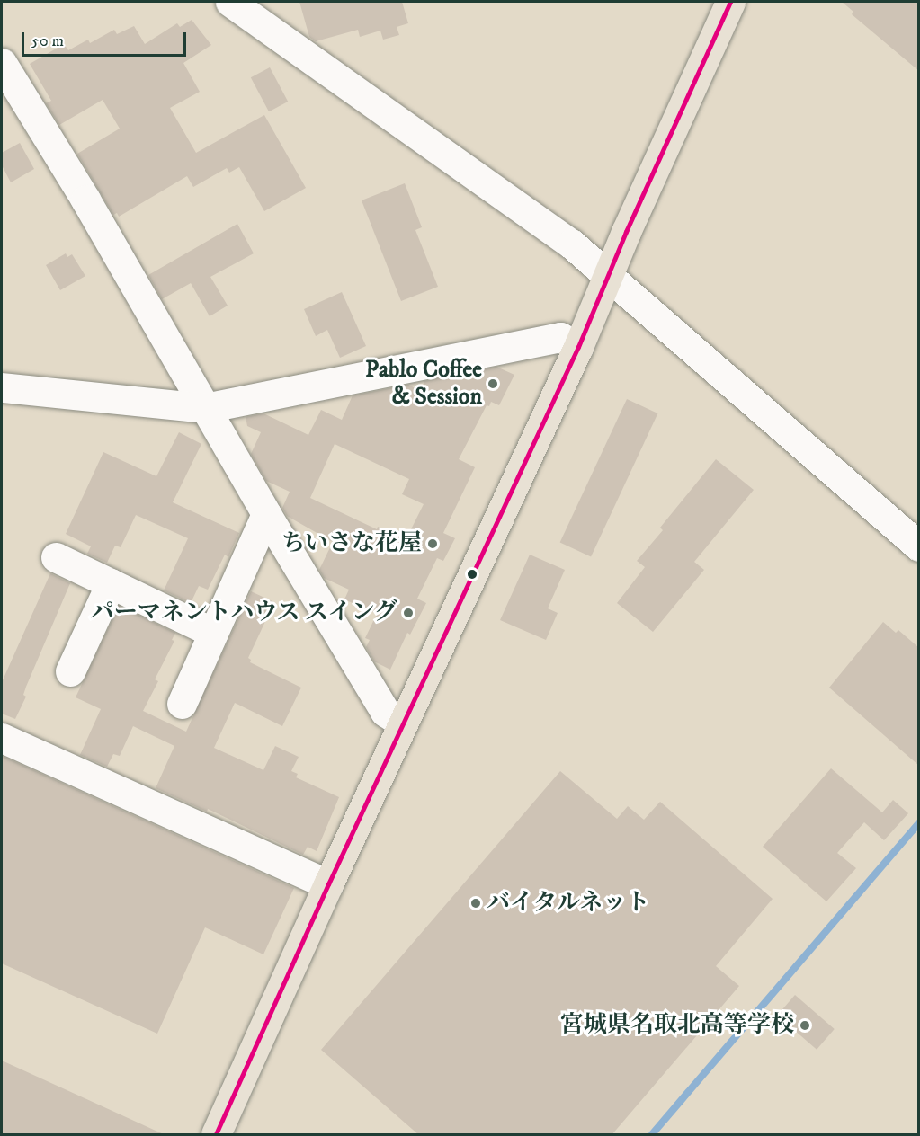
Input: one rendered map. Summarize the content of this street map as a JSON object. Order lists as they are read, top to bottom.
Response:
{
  "places": [
    "Pablo Coffee & Session",
    "ちいさな花屋",
    "パーマネントハウス スイング",
    "バイタルネット",
    "宮城県名取北高等学校"
  ],
  "scale_bar": "50 m"
}
